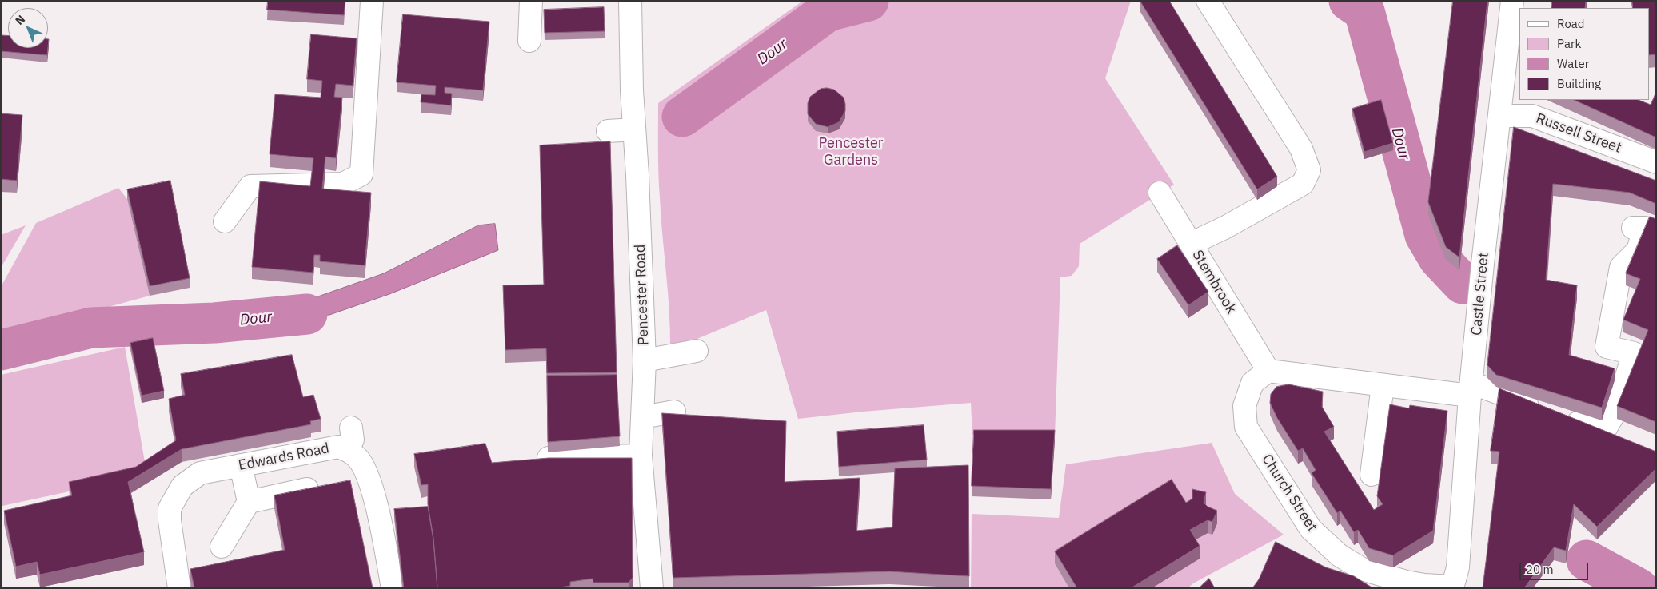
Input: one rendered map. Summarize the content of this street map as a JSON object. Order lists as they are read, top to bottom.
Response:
{
  "streets": {
    "street": [
      "Russell Street",
      "Stembrook",
      "Castle Street",
      "Pencester Road",
      "Edwards Road",
      "Church Street"
    ]
  },
  "crossings": [
    ["Russell Street", "Castle Street"],
    ["Stembrook", "Church Street"],
    ["Castle Street", "Church Street"]
  ],
  "water": ["Dour"],
  "parks": ["Pencester Gardens"],
  "legend": [
    "Road",
    "Park",
    "Water",
    "Building"
  ],
  "scale_bar": "20 m",
  "north": "top left"
}
